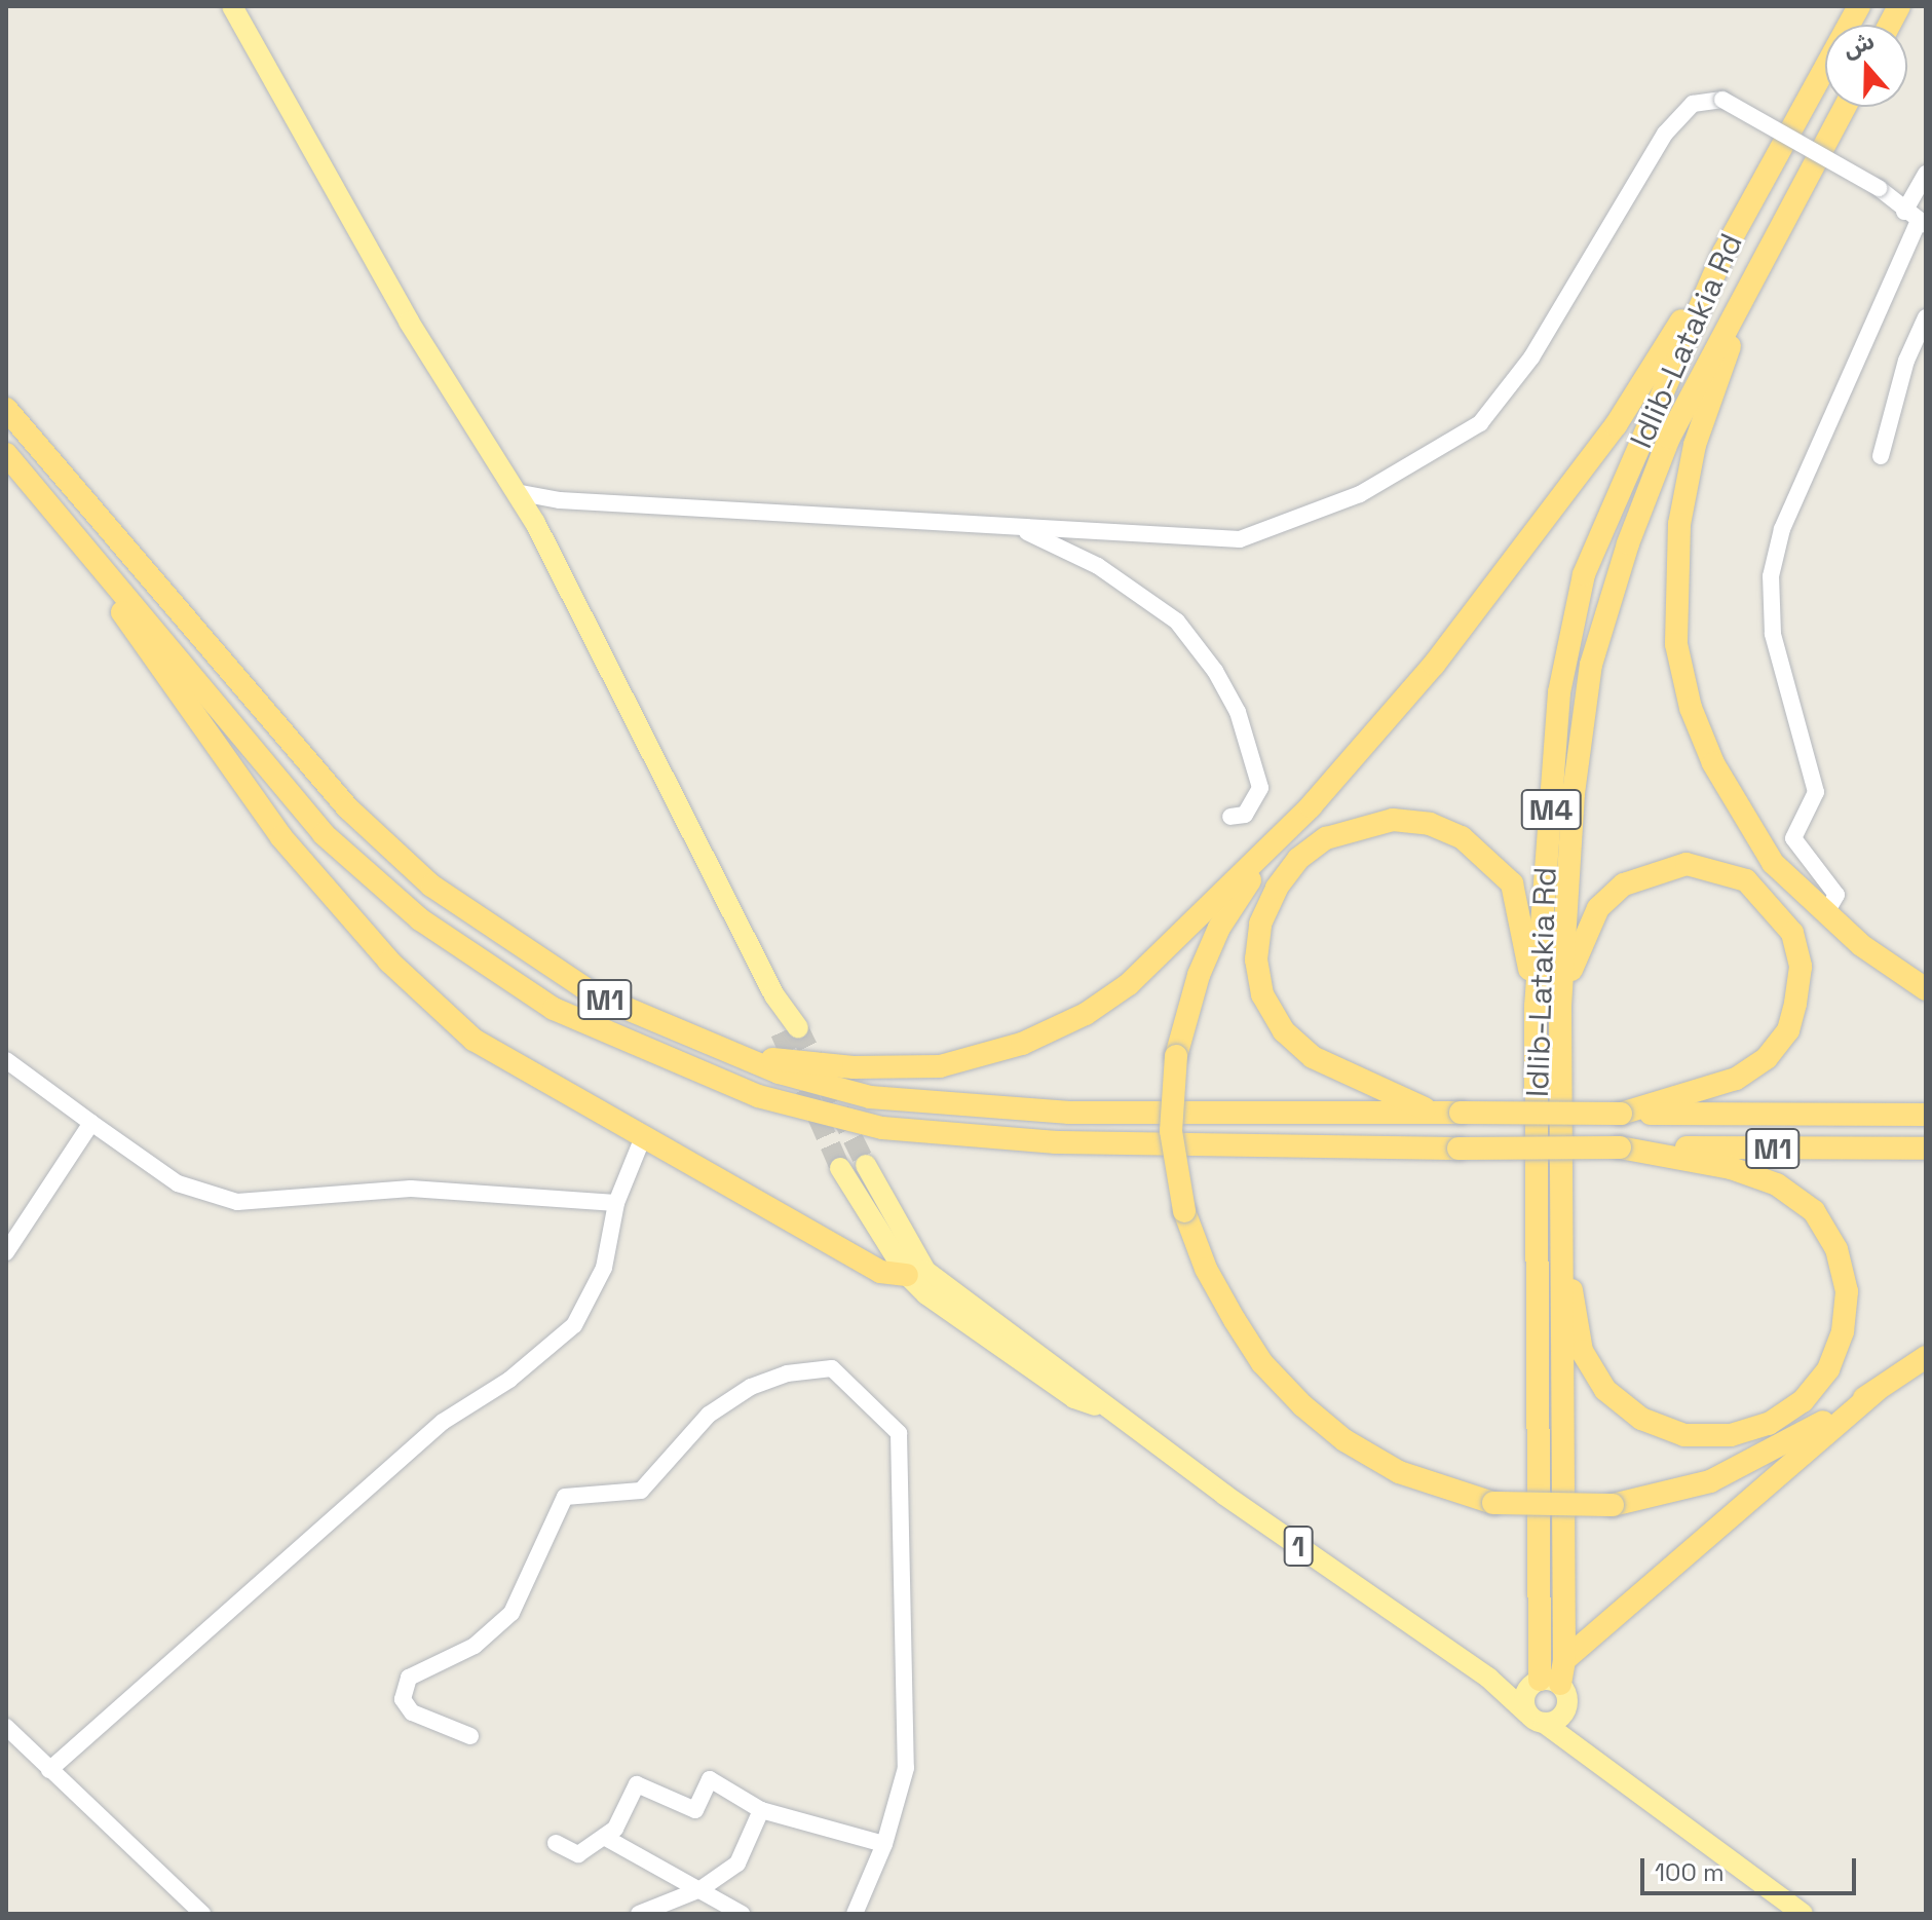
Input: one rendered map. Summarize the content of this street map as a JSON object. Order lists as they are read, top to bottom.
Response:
{
  "streets": {
    "highway": ["Idlib-Latakia Rd", "M4", "M1"],
    "main road": ["1"]
  },
  "crossings": [
    ["Idlib-Latakia Rd", "1"]
  ],
  "scale_bar": "100 m",
  "north": "top"
}
